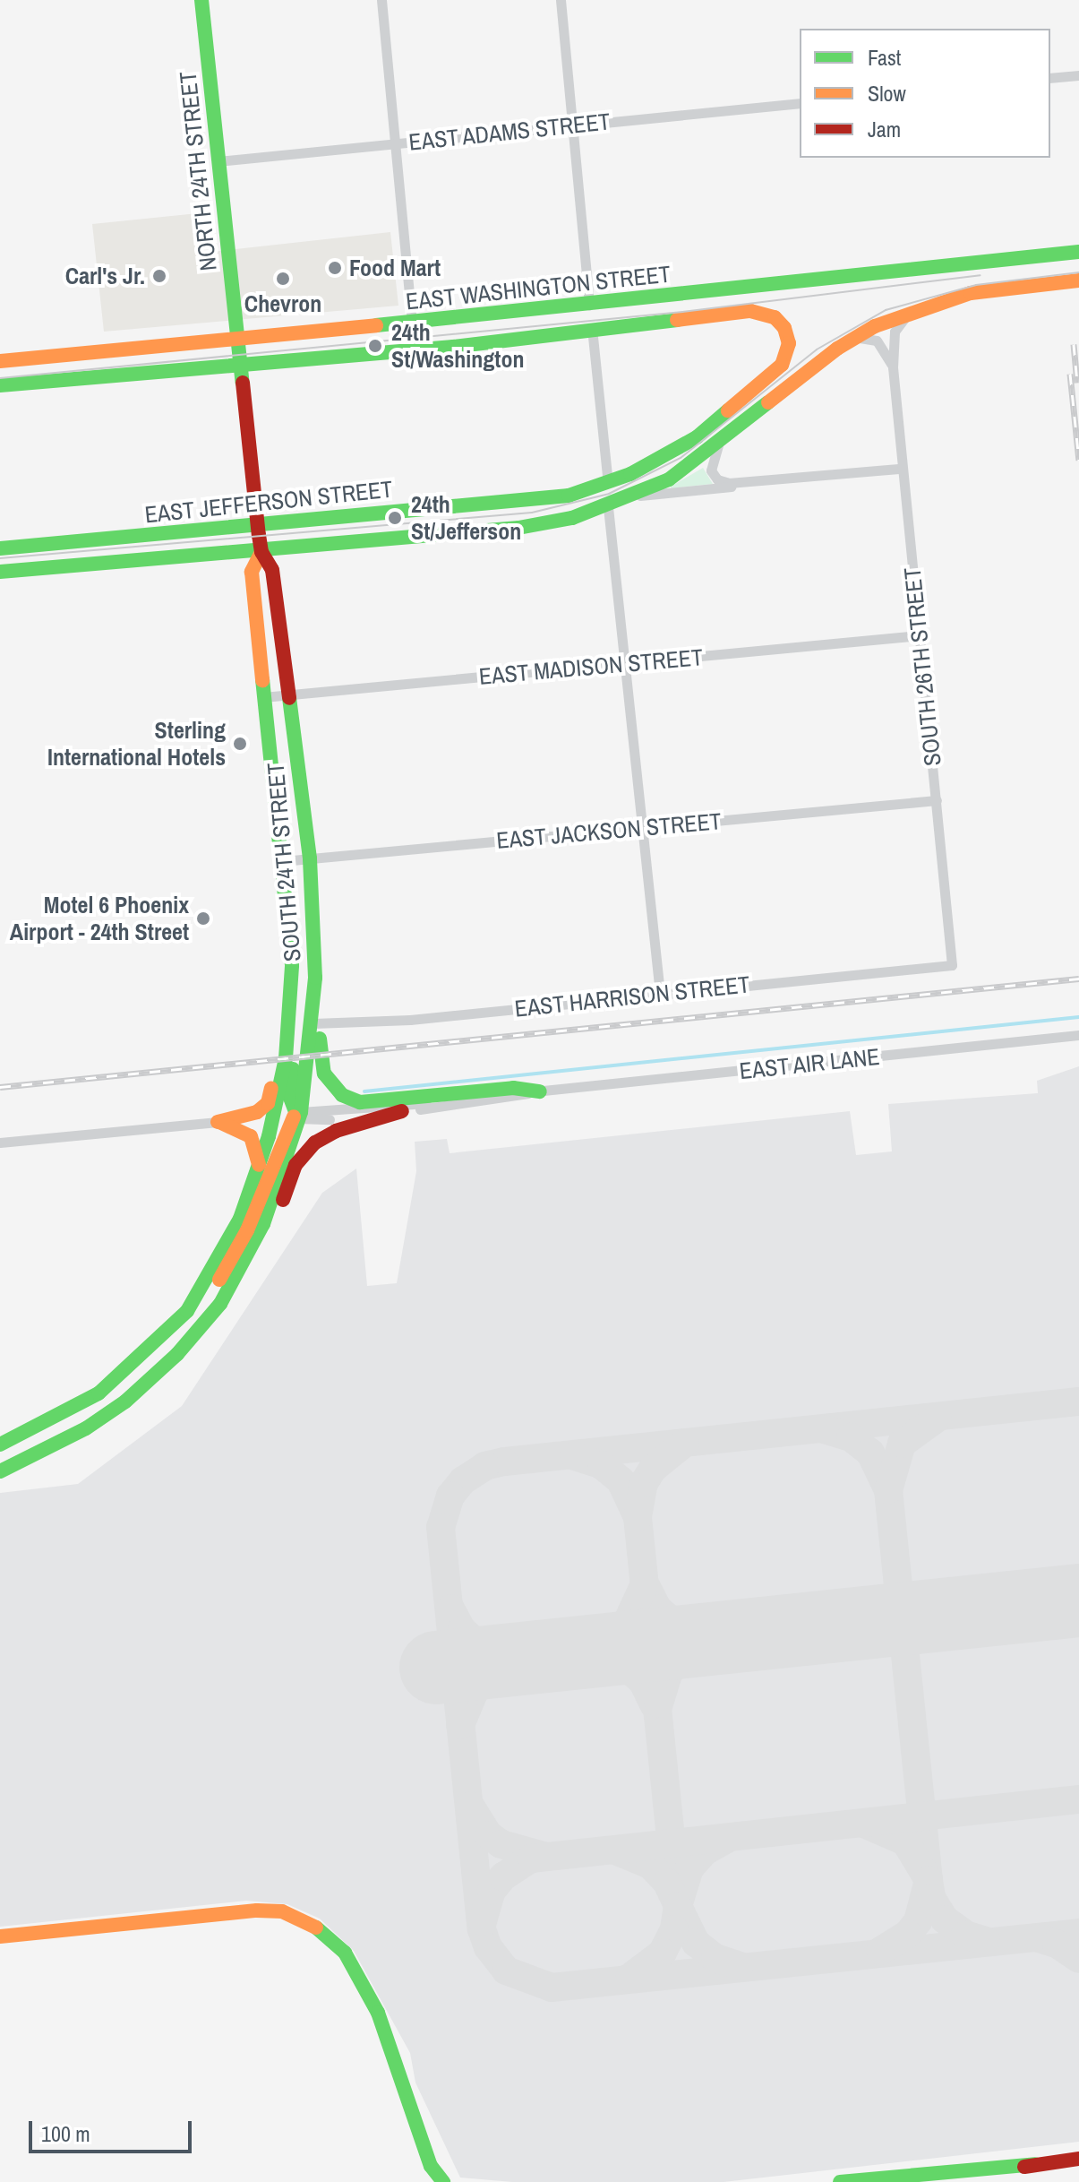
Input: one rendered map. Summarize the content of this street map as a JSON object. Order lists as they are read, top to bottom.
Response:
{
  "streets": {
    "main road": [
      "NORTH 24TH STREET",
      "EAST WASHINGTON STREET",
      "EAST JEFFERSON STREET",
      "SOUTH 24TH STREET"
    ],
    "street": [
      "EAST ADAMS STREET",
      "EAST MADISON STREET",
      "SOUTH 26TH STREET",
      "EAST JACKSON STREET",
      "EAST HARRISON STREET",
      "EAST AIR LANE"
    ]
  },
  "crossings": [
    ["EAST ADAMS STREET", "NORTH 24TH STREET"],
    ["NORTH 24TH STREET", "EAST WASHINGTON STREET"],
    ["NORTH 24TH STREET", "SOUTH 24TH STREET"],
    ["EAST WASHINGTON STREET", "EAST JEFFERSON STREET"],
    ["EAST WASHINGTON STREET", "SOUTH 24TH STREET"],
    ["EAST JEFFERSON STREET", "SOUTH 26TH STREET"],
    ["EAST JEFFERSON STREET", "SOUTH 24TH STREET"],
    ["EAST MADISON STREET", "SOUTH 26TH STREET"],
    ["EAST MADISON STREET", "SOUTH 24TH STREET"],
    ["SOUTH 26TH STREET", "EAST JACKSON STREET"],
    ["SOUTH 26TH STREET", "EAST HARRISON STREET"],
    ["EAST JACKSON STREET", "SOUTH 24TH STREET"],
    ["SOUTH 24TH STREET", "EAST HARRISON STREET"]
  ],
  "places": [
    "Food Mart",
    "Carl's Jr.",
    "Chevron",
    "24th St/Washington",
    "24th St/Jefferson",
    "Sterling International Hotels",
    "Motel 6 Phoenix Airport - 24th Street"
  ],
  "legend": ["Fast", "Slow", "Jam"],
  "scale_bar": "100 m"
}
